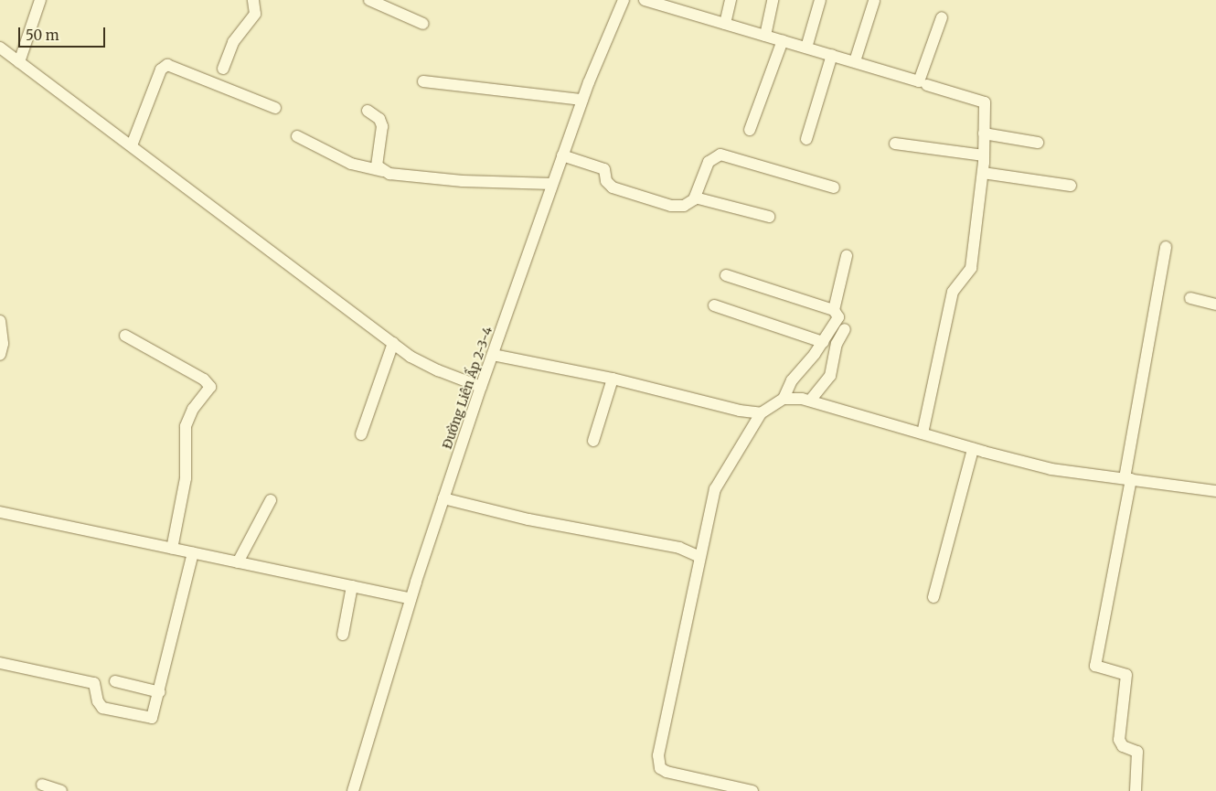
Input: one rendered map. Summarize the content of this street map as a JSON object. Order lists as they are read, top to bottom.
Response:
{
  "streets": {
    "street": ["Đường Liên Ấp 2-3-4"]
  },
  "scale_bar": "50 m"
}
